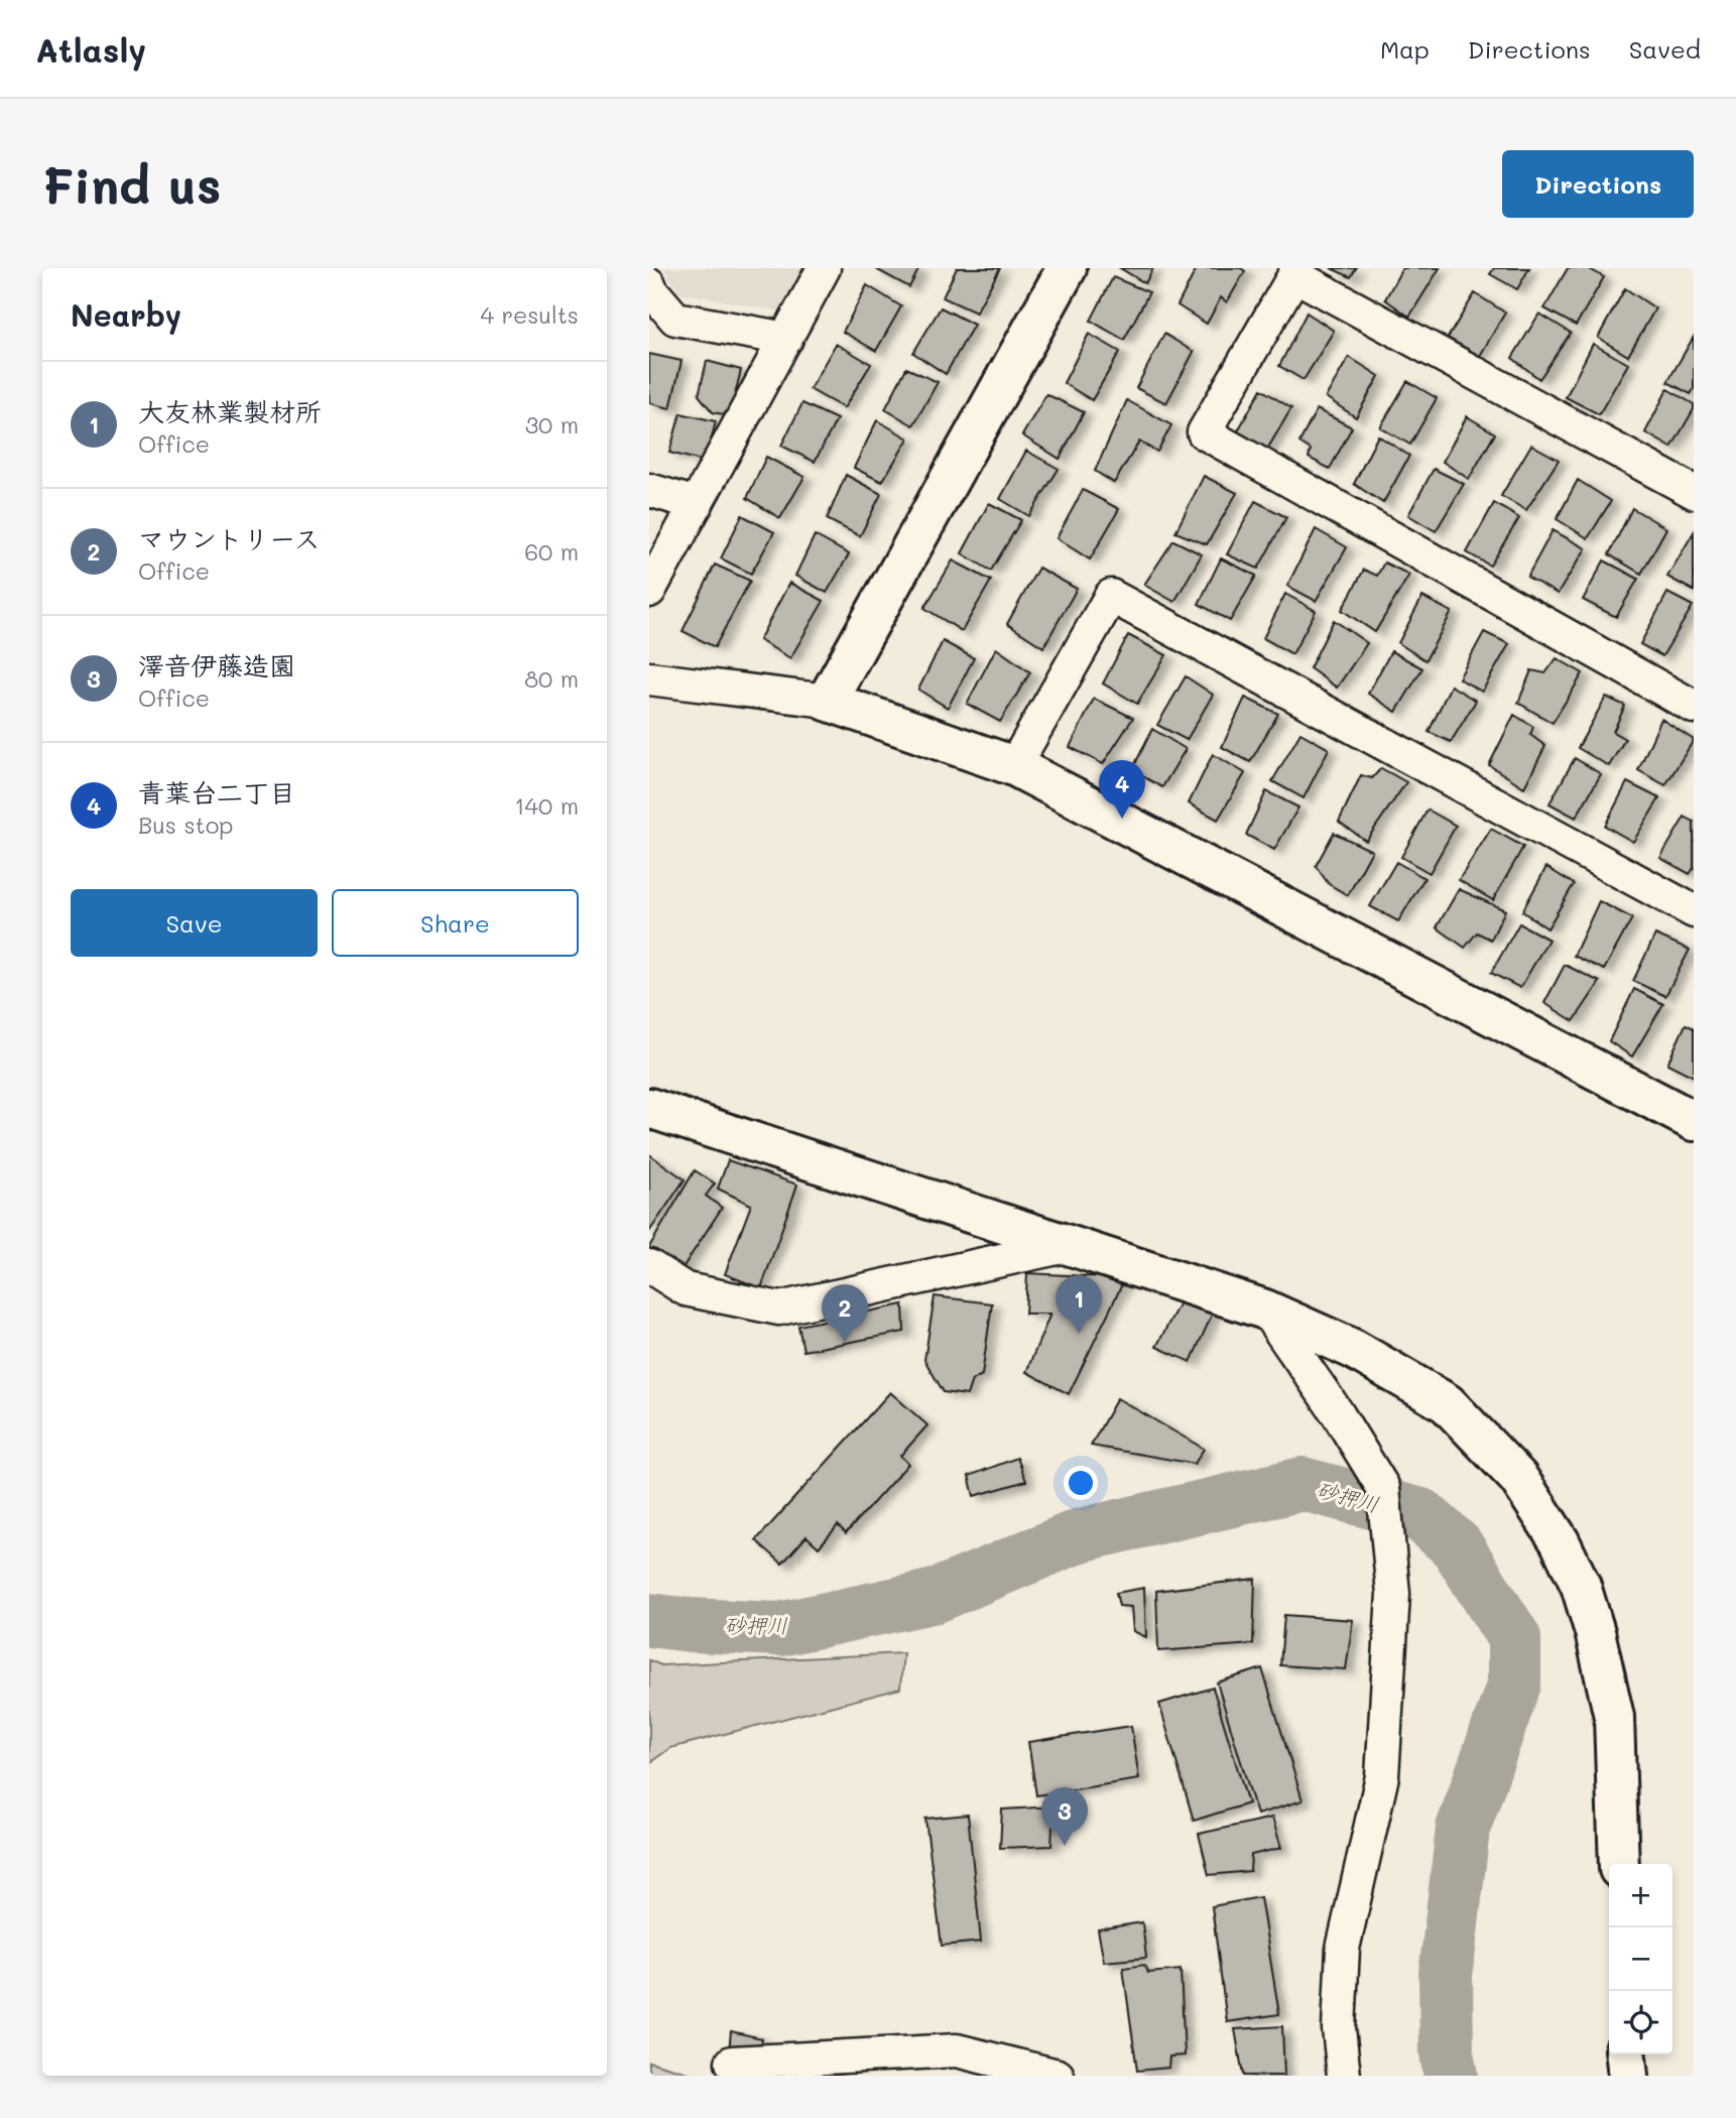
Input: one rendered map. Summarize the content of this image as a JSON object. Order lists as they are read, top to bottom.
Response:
{
  "water": ["砂押川"],
  "page": {
    "header": "Atlasly",
    "nav": ["Map", "Directions", "Saved"],
    "buttons": [
      "Directions",
      ["Save", "Share"]
    ],
    "title": "Find us",
    "heading": ["Nearby", "4 results"],
    "list": [
      {
        "mark": "1",
        "name": "大友林業製材所",
        "note": "Office",
        "value": "30 m"
      },
      {
        "mark": "2",
        "name": "マウントリース",
        "note": "Office",
        "value": "60 m"
      },
      {
        "mark": "3",
        "name": "澤音伊藤造園",
        "note": "Office",
        "value": "80 m"
      },
      {
        "mark": "4",
        "name": "青葉台二丁目",
        "note": "Bus stop",
        "value": "140 m"
      }
    ],
    "pins": [
      "4",
      "1",
      "2",
      "3"
    ],
    "map_buttons": ["+", "−"]
  }
}
